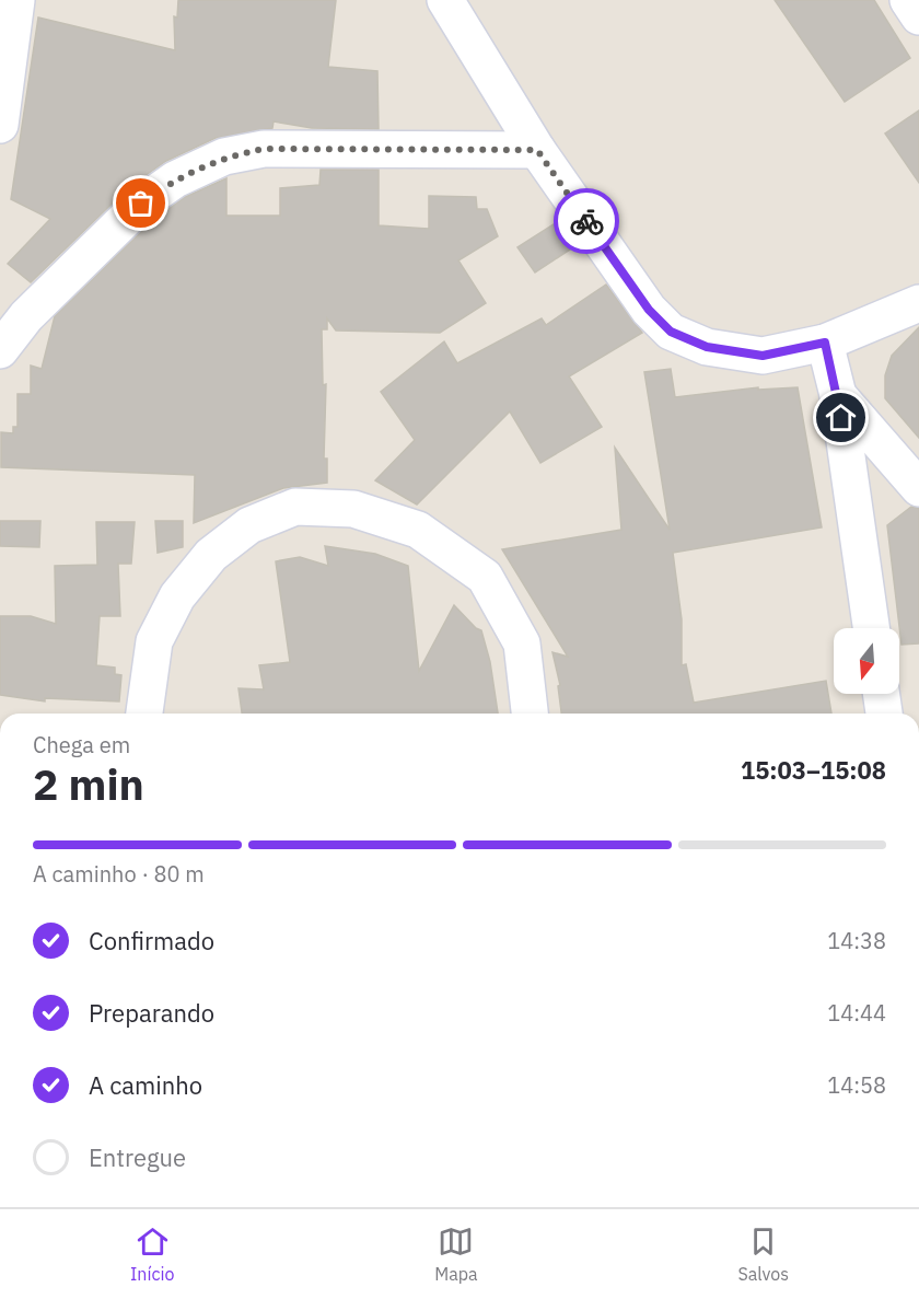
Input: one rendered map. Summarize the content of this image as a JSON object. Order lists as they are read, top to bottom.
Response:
{
  "north": "bottom",
  "page": {
    "heading": ["2 min", "Chega em", "15:03–15:08"],
    "bar": "A caminho · 80 m",
    "list": [
      ["Confirmado", "14:38"],
      ["Preparando", "14:44"],
      ["A caminho", "14:58"],
      "Entregue"
    ],
    "tabs": ["Início", "Mapa", "Salvos"]
  }
}
